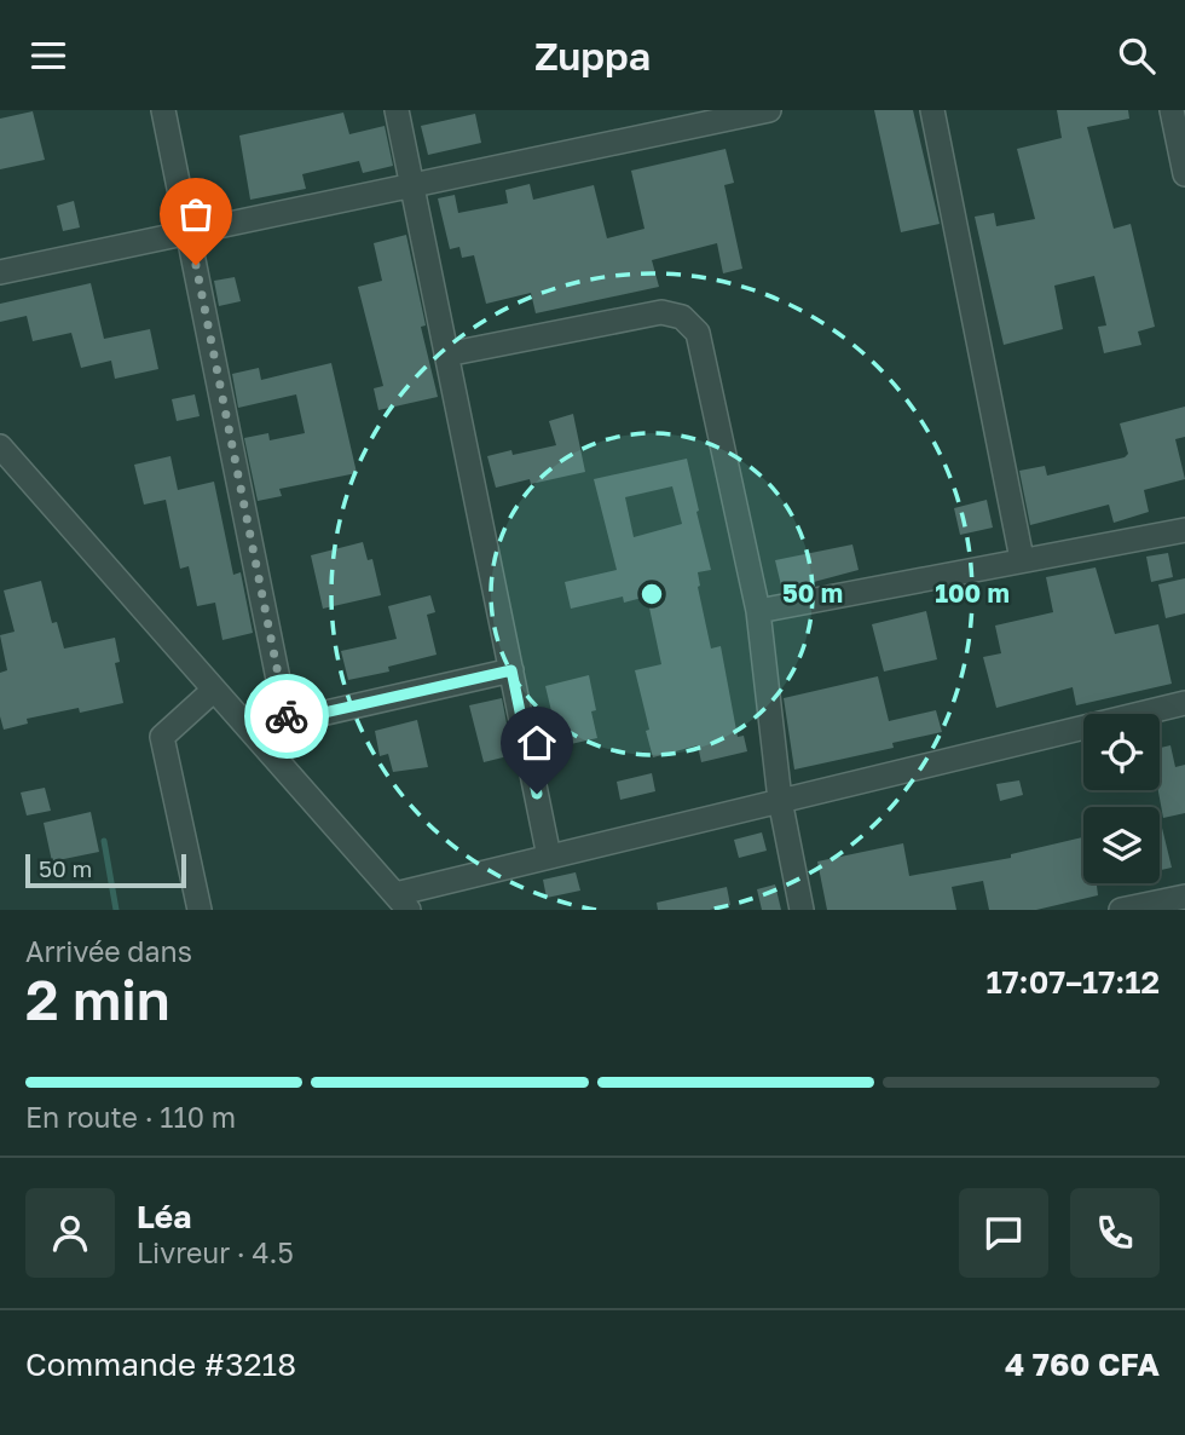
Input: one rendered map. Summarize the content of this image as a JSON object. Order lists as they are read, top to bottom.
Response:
{
  "scale_bar": "50 m",
  "page": {
    "header": "Zuppa",
    "scale": "50 m",
    "heading": ["2 min", "Arrivée dans", "17:07–17:12"],
    "panel": [
      "Léa",
      "Livreur · 4.5",
      "Commande #3218",
      "4 760 CFA"
    ],
    "bar": "En route · 110 m"
  },
  "rings": ["50 m", "100 m"]
}
